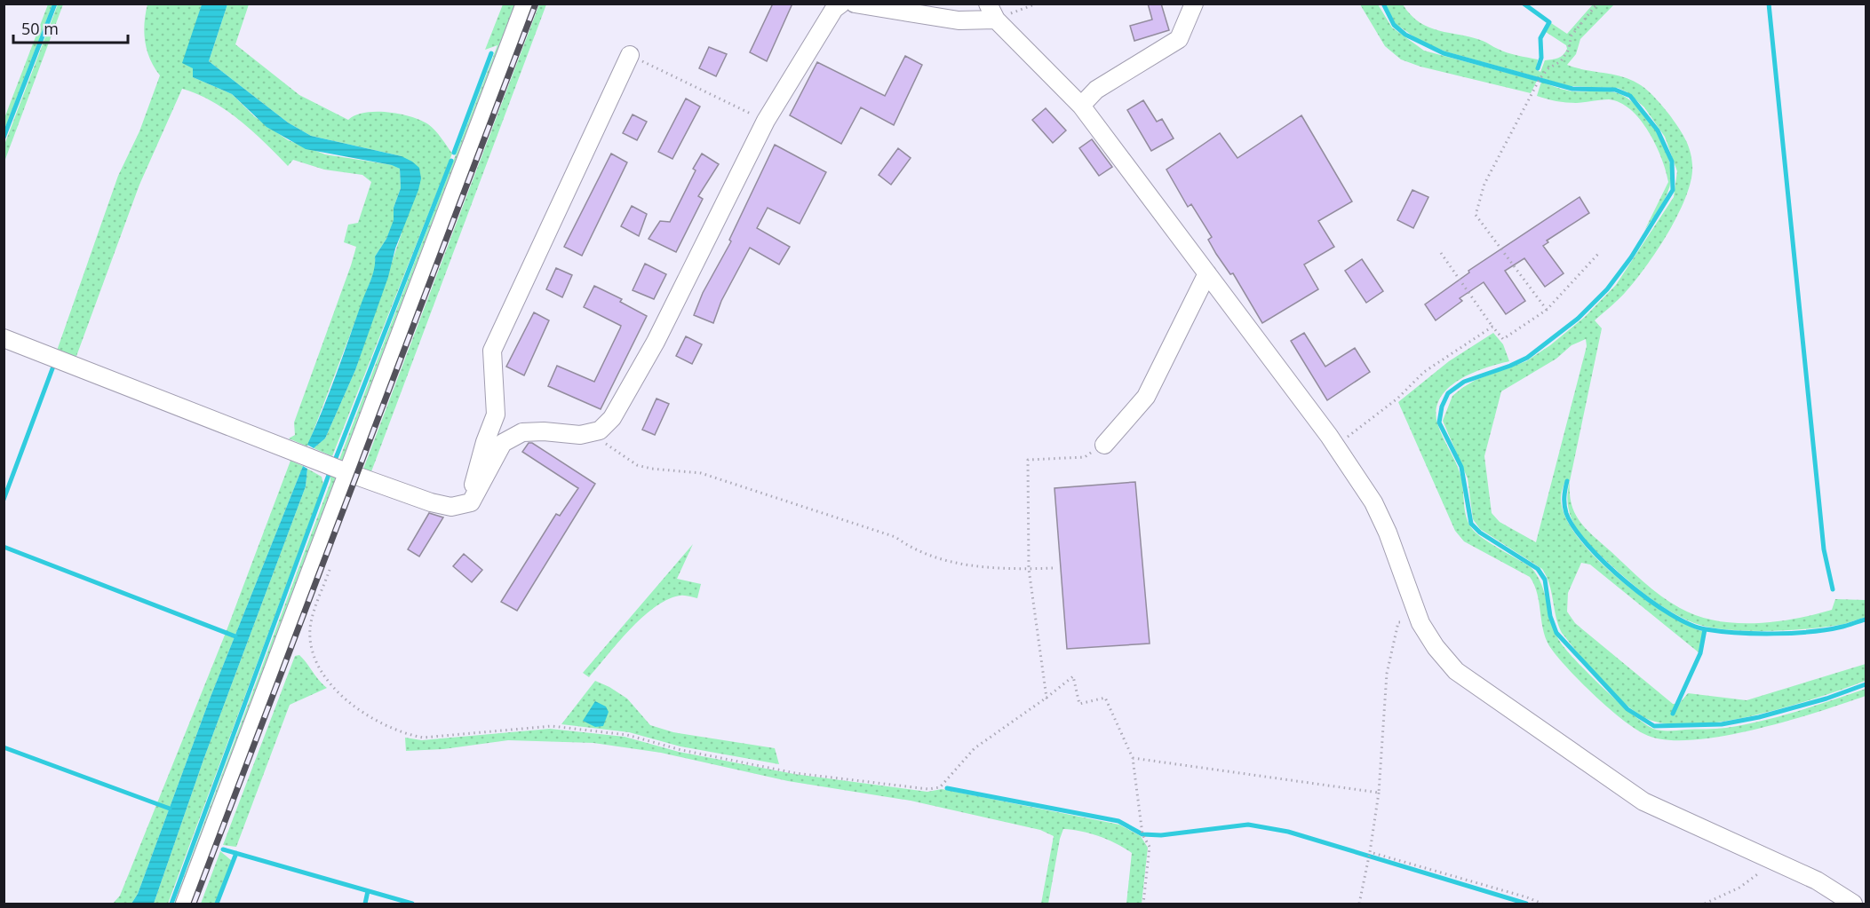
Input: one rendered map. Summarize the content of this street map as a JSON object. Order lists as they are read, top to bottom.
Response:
{
  "scale_bar": "50 m"
}
